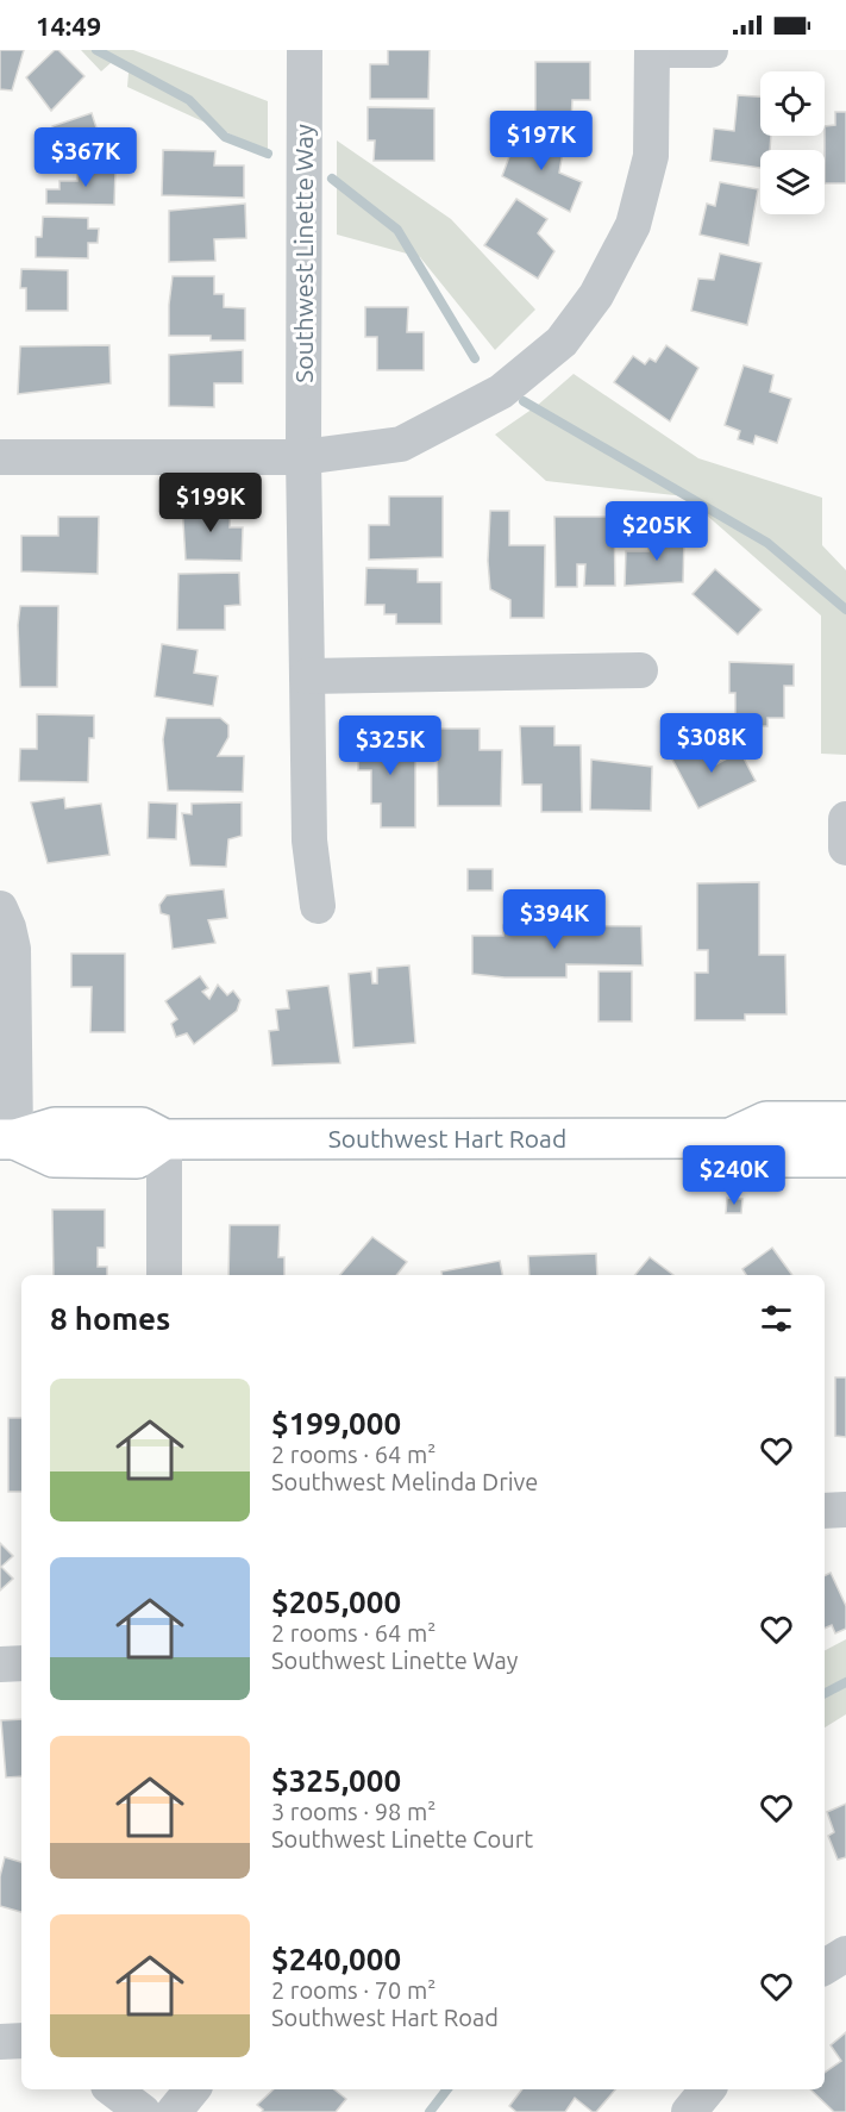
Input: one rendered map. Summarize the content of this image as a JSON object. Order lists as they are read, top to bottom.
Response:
{
  "streets": {
    "main road": ["Southwest Hart Road"],
    "street": ["Southwest Linette Way"]
  },
  "page": {
    "status": "14:49",
    "price": [
      "$197K",
      "$367K",
      "$199K",
      "$205K",
      "$308K",
      "$325K",
      "$394K",
      "$240K"
    ],
    "heading": "8 homes",
    "list": [
      {
        "name": "$199,000",
        "note": "2 rooms · 64 m² · Southwest Melinda Drive"
      },
      {
        "name": "$205,000",
        "note": "2 rooms · 64 m² · Southwest Linette Way"
      },
      {
        "name": "$325,000",
        "note": "3 rooms · 98 m² · Southwest Linette Court"
      },
      {
        "name": "$240,000",
        "note": "2 rooms · 70 m² · Southwest Hart Road"
      }
    ]
  }
}
